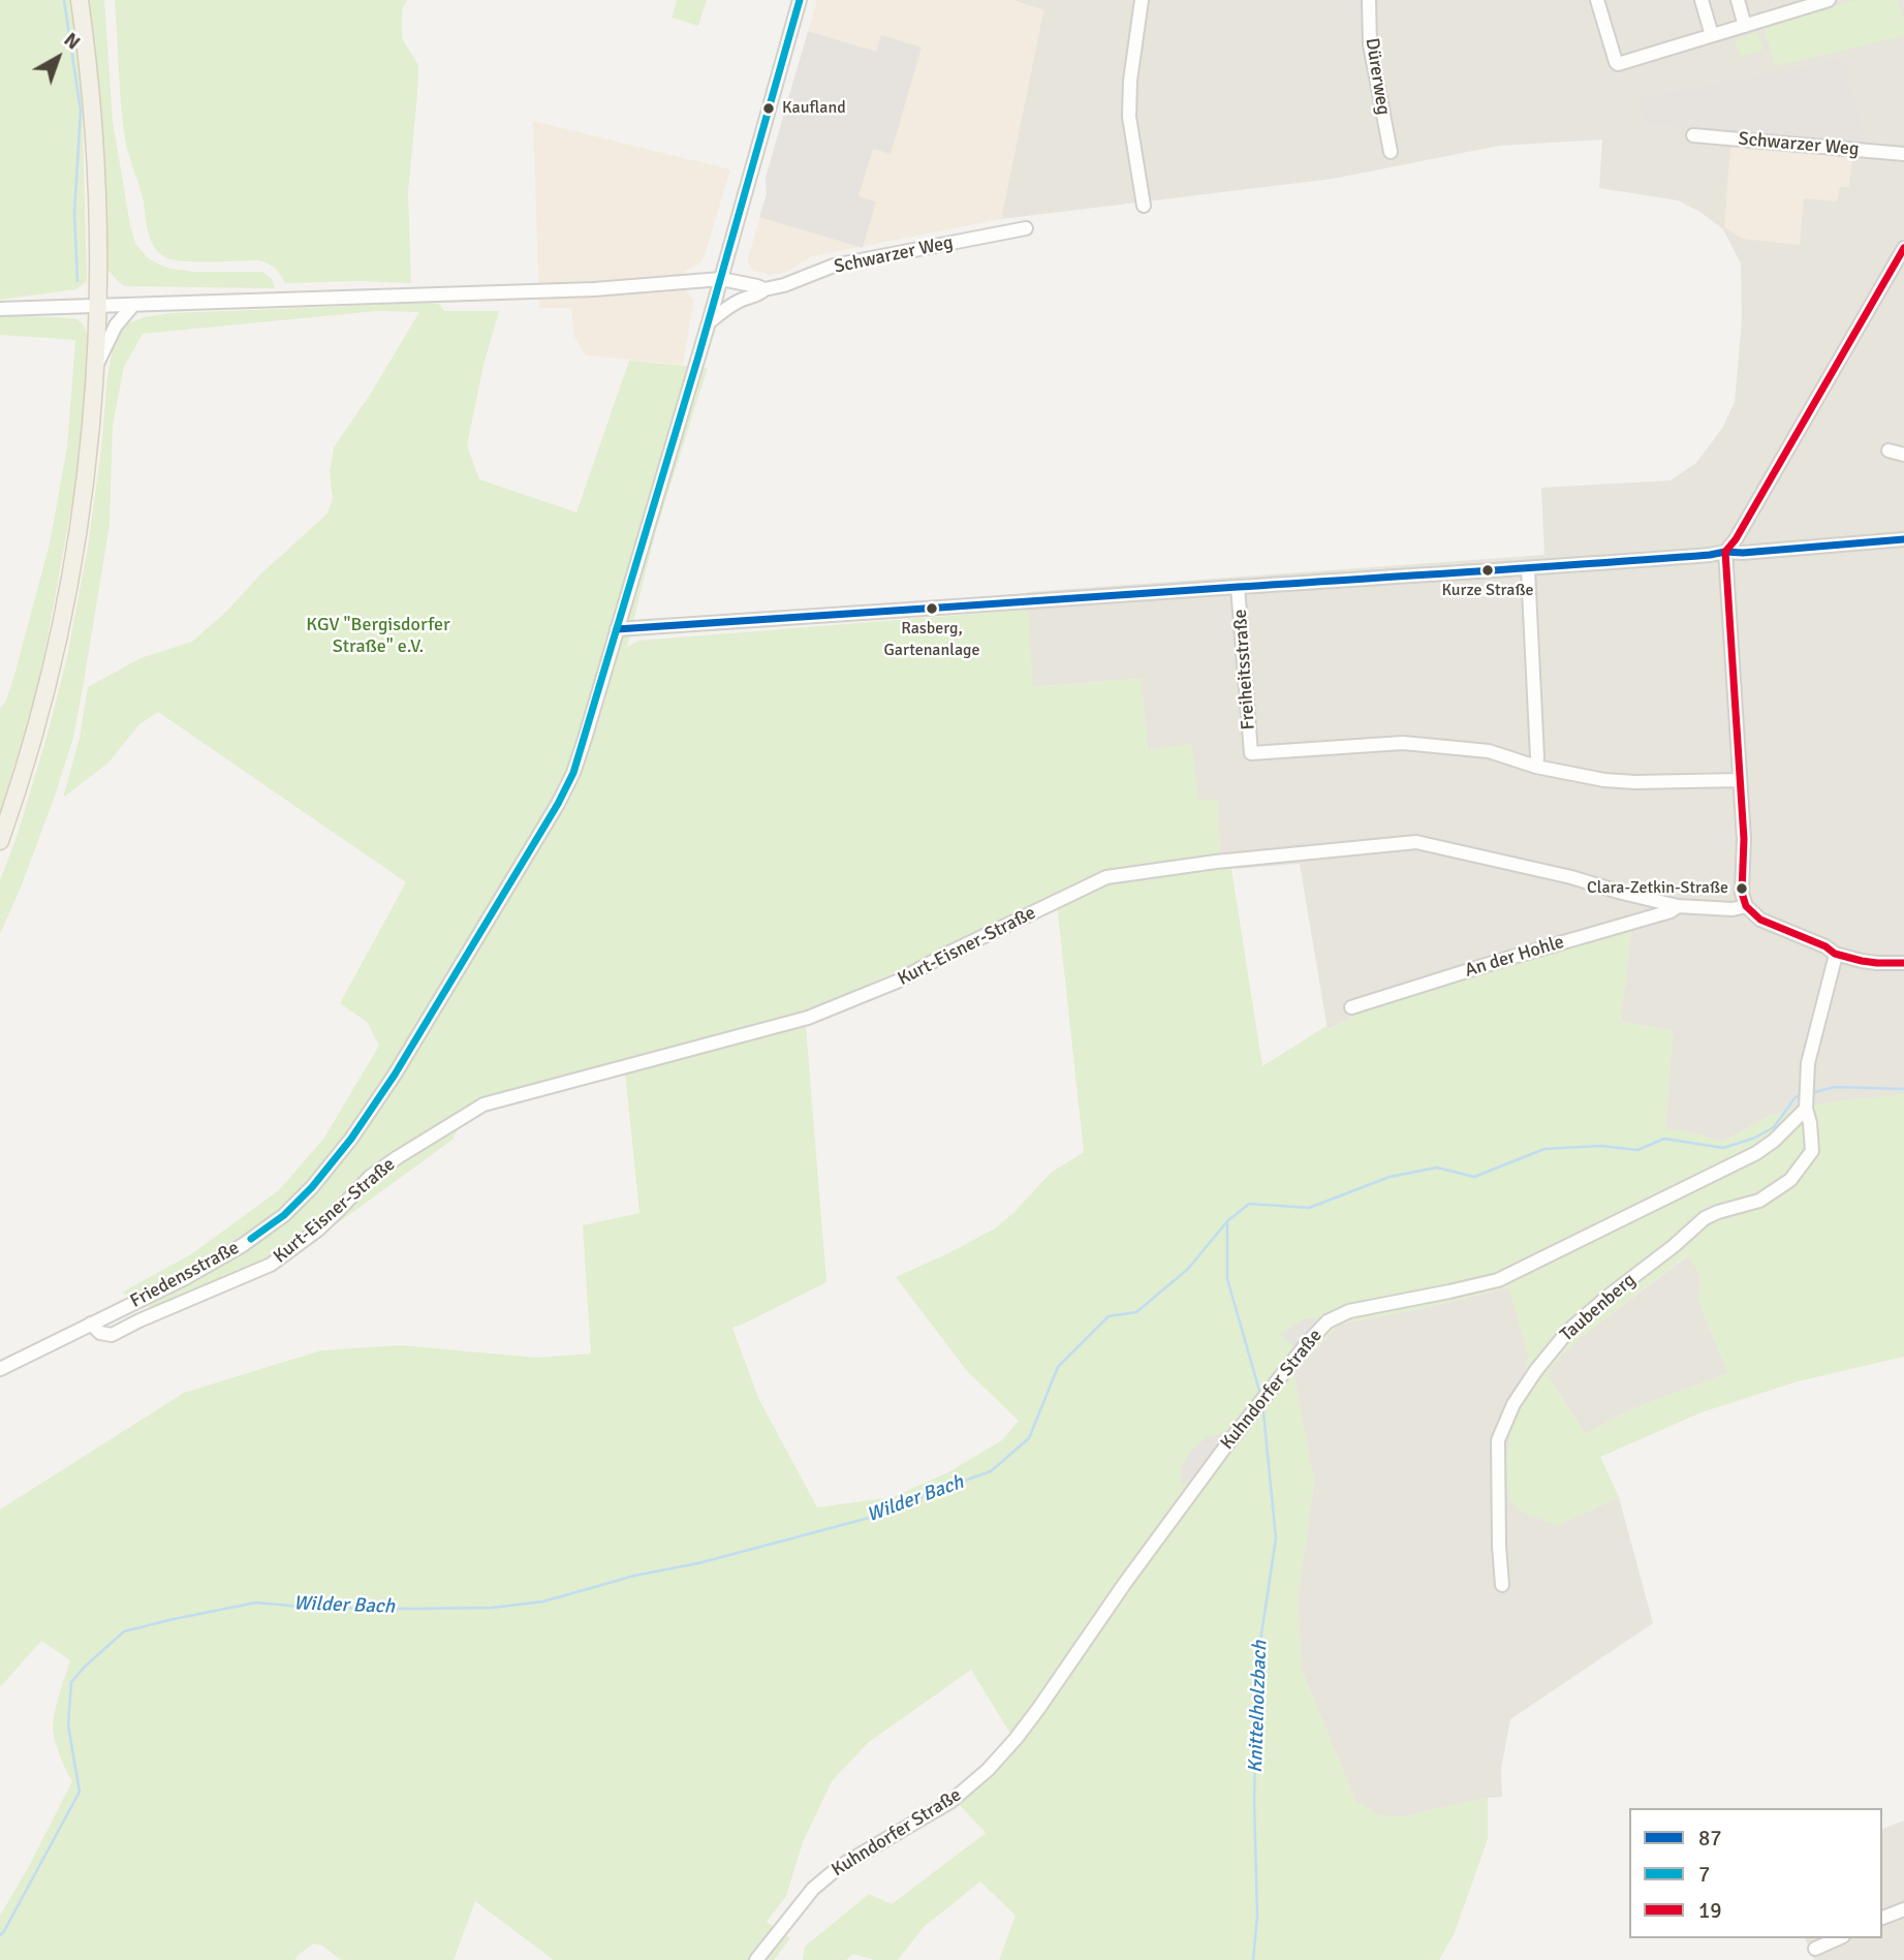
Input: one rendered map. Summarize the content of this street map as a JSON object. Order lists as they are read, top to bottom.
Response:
{
  "streets": {
    "street": [
      "Dürerweg",
      "Schwarzer Weg",
      "Freiheitsstraße",
      "Kurt-Eisner-Straße",
      "An der Hohle",
      "Friedensstraße",
      "Taubenberg",
      "Kuhndorfer Straße"
    ]
  },
  "crossings": [
    ["Schwarzer Weg", "Friedensstraße"],
    ["Kurt-Eisner-Straße", "An der Hohle"],
    ["Kurt-Eisner-Straße", "Friedensstraße"],
    ["Taubenberg", "Kuhndorfer Straße"]
  ],
  "water": ["Wilder Bach", "Knittelholzbach"],
  "parks": ["KGV \"Bergisdorfer Straße\" e.V."],
  "places": [
    "Kaufland",
    "Kurze Straße",
    "Rasberg, Gartenanlage",
    "Clara-Zetkin-Straße"
  ],
  "lines": ["transit line 7", "transit line 19", "transit line 87"],
  "legend": ["87", "7", "19"],
  "north": "top right"
}
